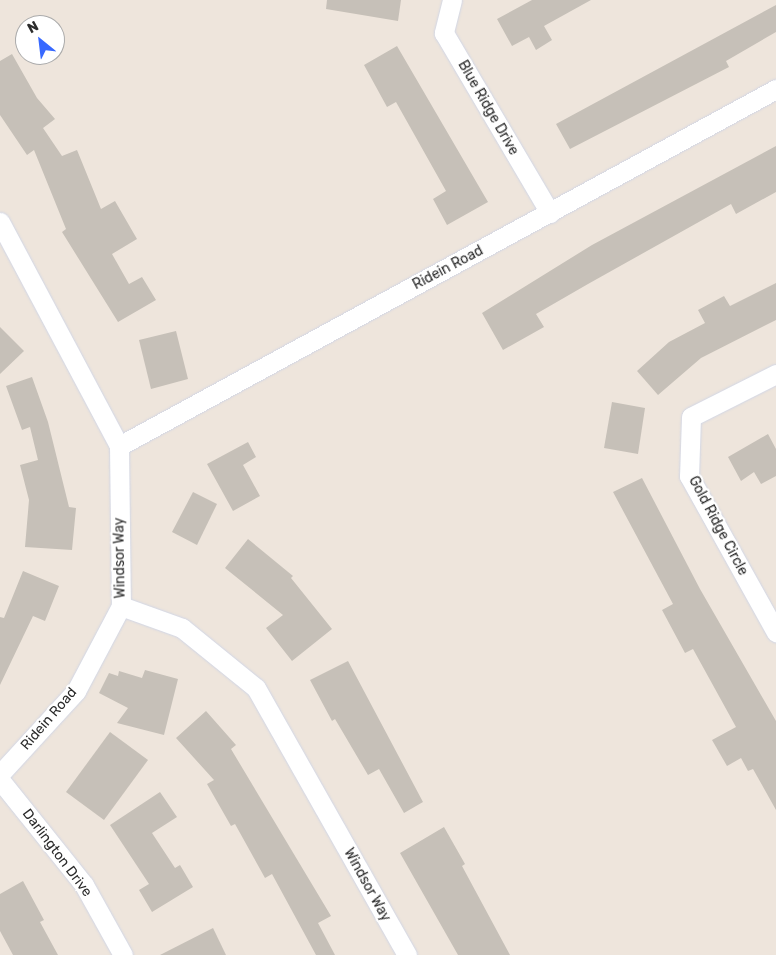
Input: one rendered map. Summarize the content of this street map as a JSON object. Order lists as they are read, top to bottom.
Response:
{
  "streets": {
    "street": [
      "Blue Ridge Drive",
      "Ridein Road",
      "Gold Ridge Circle",
      "Windsor Way",
      "Darlington Drive"
    ]
  },
  "crossings": [
    ["Blue Ridge Drive", "Ridein Road"],
    ["Ridein Road", "Windsor Way"]
  ],
  "north": "top left"
}
